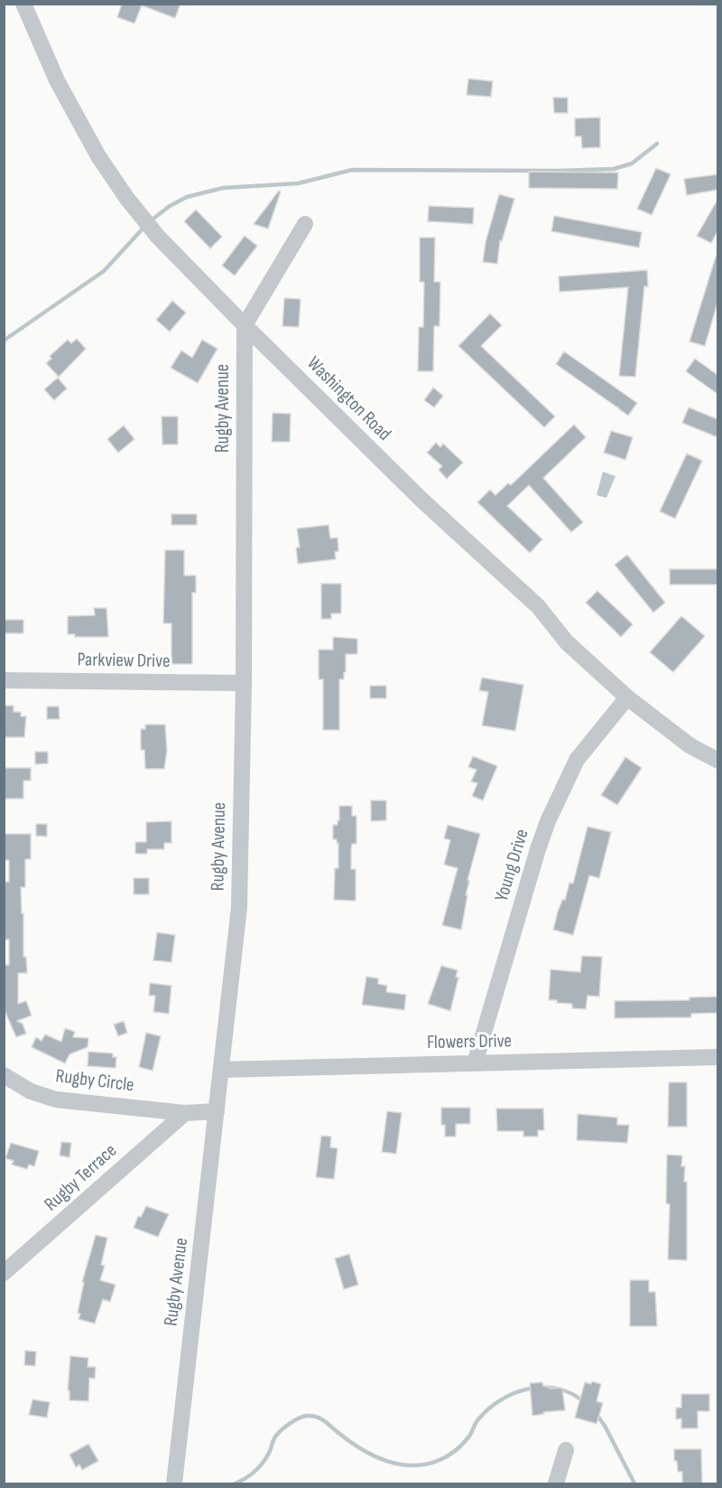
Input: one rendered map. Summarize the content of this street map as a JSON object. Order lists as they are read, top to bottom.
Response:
{
  "streets": {
    "street": [
      "Washington Road",
      "Rugby Avenue",
      "Parkview Drive",
      "Young Drive",
      "Flowers Drive",
      "Rugby Circle",
      "Rugby Terrace"
    ]
  },
  "crossings": [
    ["Washington Road", "Rugby Avenue"],
    ["Washington Road", "Young Drive"],
    ["Rugby Avenue", "Parkview Drive"],
    ["Rugby Avenue", "Flowers Drive"],
    ["Rugby Avenue", "Rugby Circle"],
    ["Young Drive", "Flowers Drive"],
    ["Rugby Circle", "Rugby Terrace"]
  ]
}
